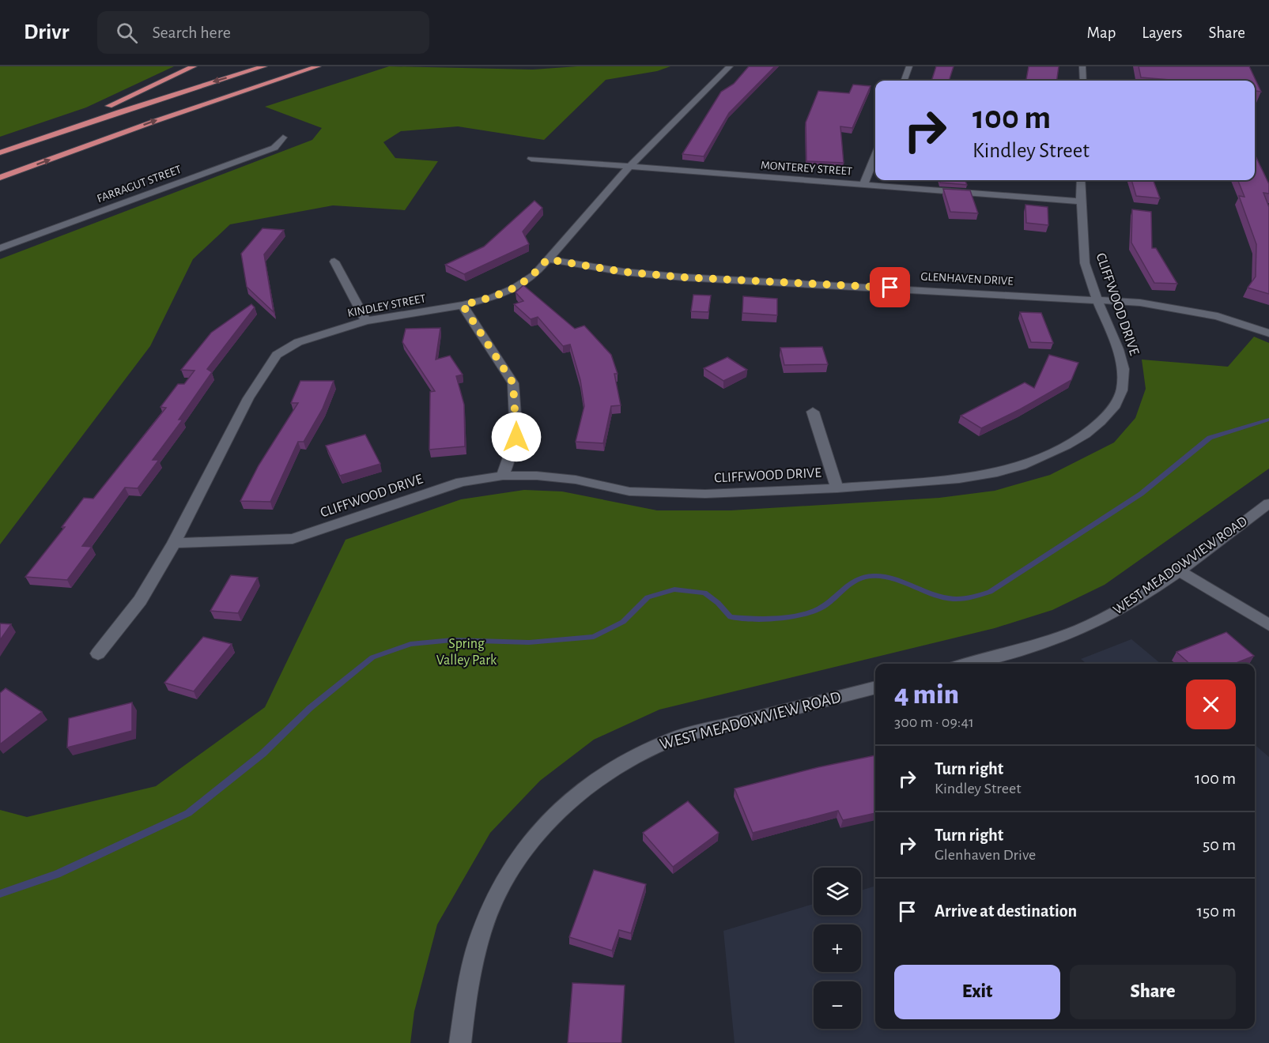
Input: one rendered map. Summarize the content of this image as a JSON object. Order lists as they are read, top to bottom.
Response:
{
  "streets": {
    "street": [
      "MONTEREY STREET",
      "FARRAGUT STREET",
      "GLENHAVEN DRIVE",
      "CLIFFWOOD DRIVE",
      "KINDLEY STREET",
      "WEST MEADOWVIEW ROAD"
    ]
  },
  "crossings": [
    ["MONTEREY STREET", "CLIFFWOOD DRIVE"],
    ["MONTEREY STREET", "KINDLEY STREET"],
    ["GLENHAVEN DRIVE", "CLIFFWOOD DRIVE"],
    ["GLENHAVEN DRIVE", "KINDLEY STREET"],
    ["CLIFFWOOD DRIVE", "KINDLEY STREET"]
  ],
  "parks": ["Spring Valley Park"],
  "page": {
    "header": "Drivr",
    "search": "Search here",
    "nav": ["Map", "Layers", "Share"],
    "turn": ["100 m", "Kindley Street"],
    "heading": ["4 min", "300 m · 09:41"],
    "list": [
      {
        "name": "Turn right",
        "note": "Kindley Street",
        "value": "100 m"
      },
      {
        "name": "Turn right",
        "note": "Glenhaven Drive",
        "value": "50 m"
      },
      {
        "name": "Arrive at destination",
        "value": "150 m"
      }
    ],
    "map_buttons": ["+", "−"],
    "buttons": ["Exit", "Share"]
  }
}
